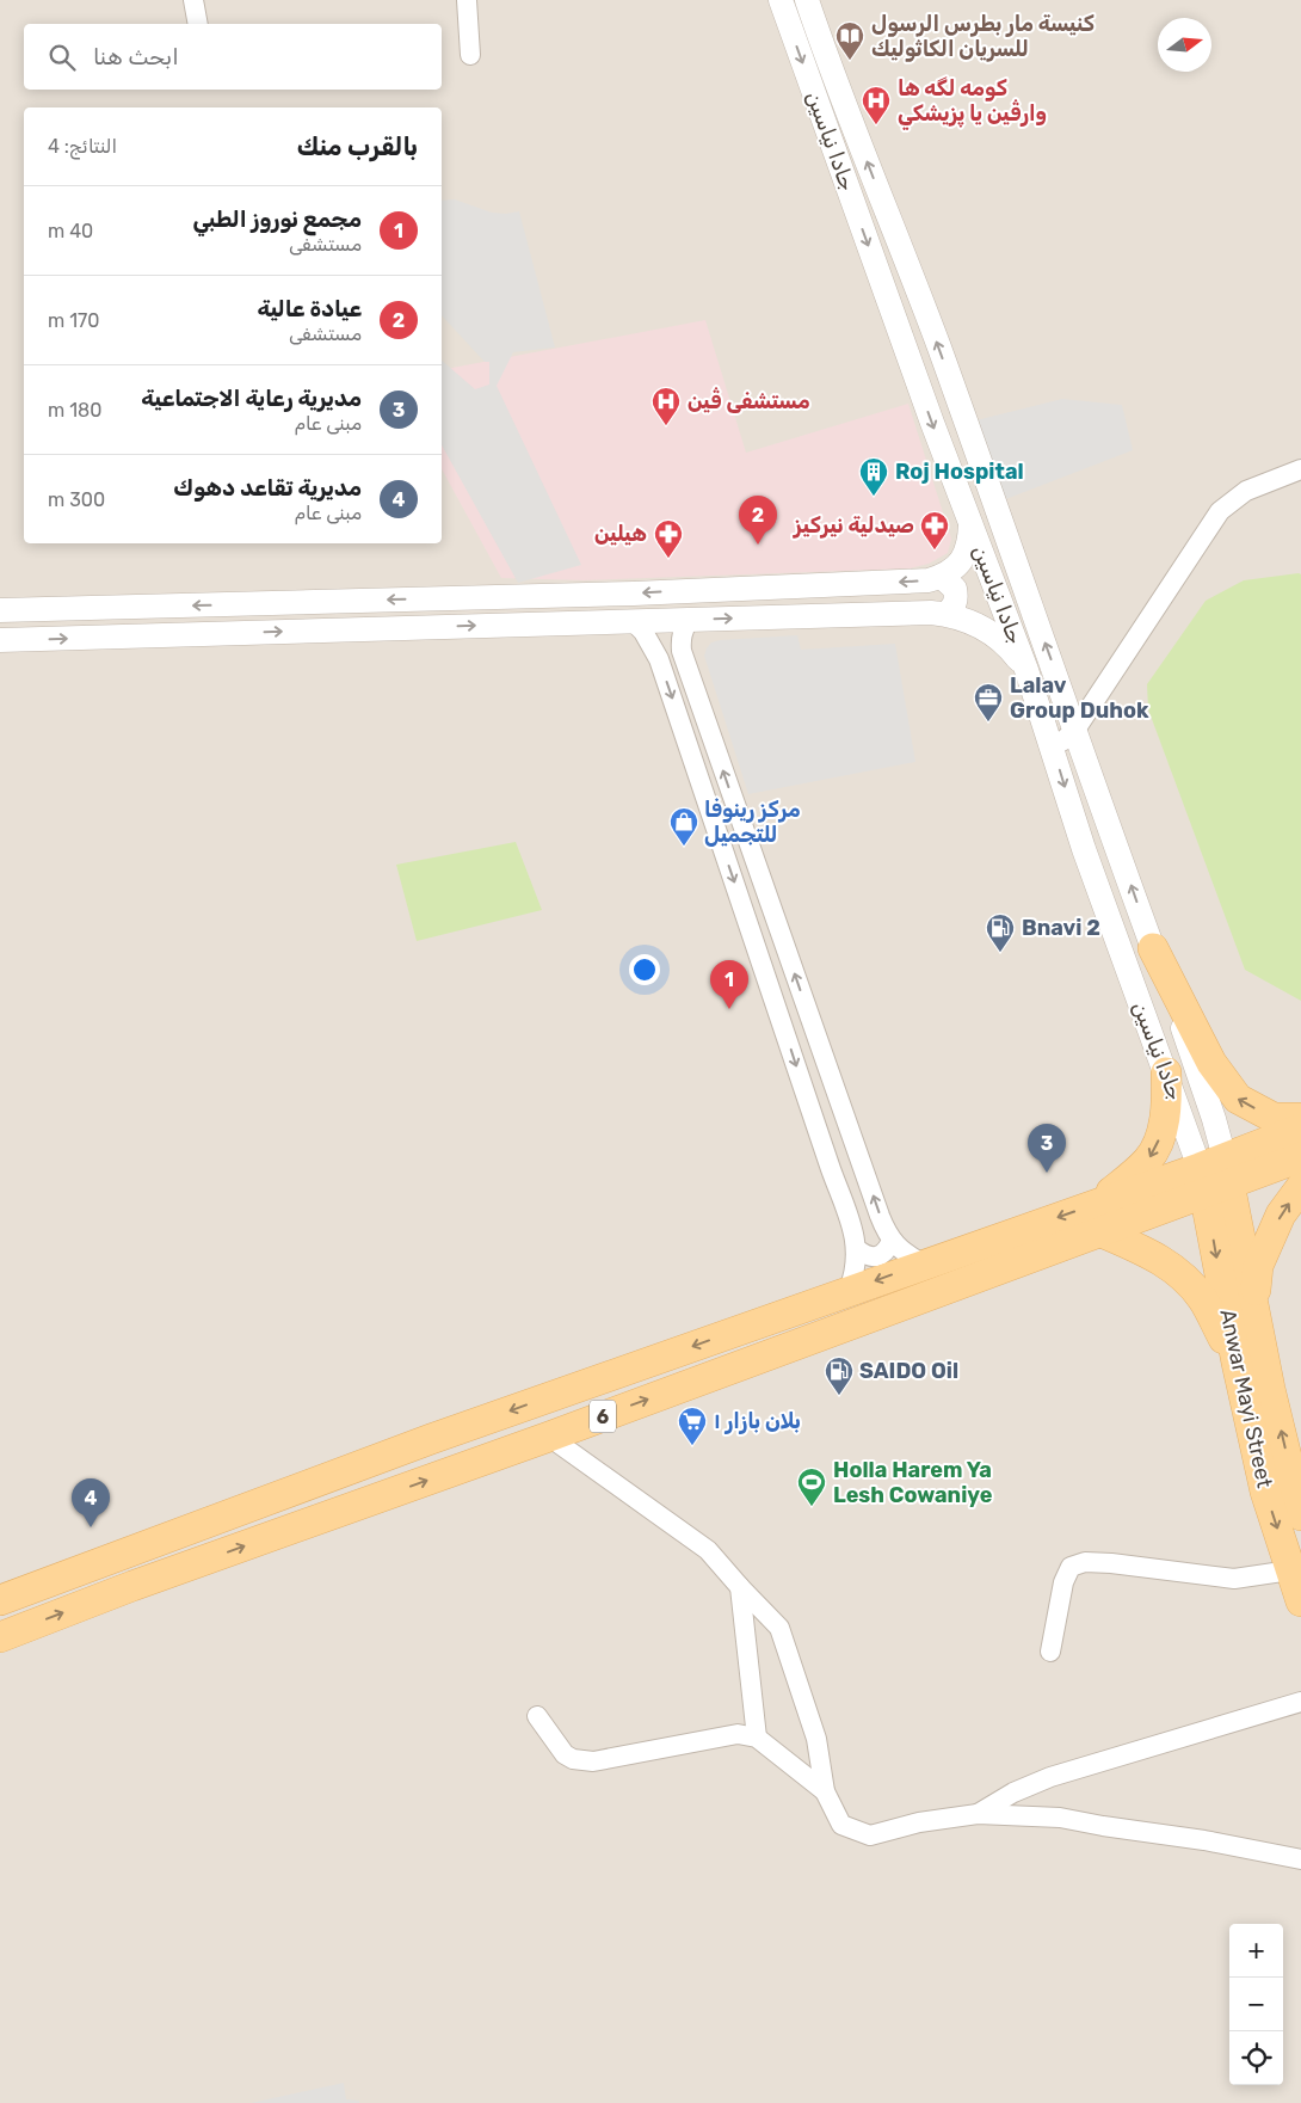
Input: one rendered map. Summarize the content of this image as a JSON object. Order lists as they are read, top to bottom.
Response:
{
  "streets": {
    "main road": ["Anwar Mayi Street", "6"],
    "street": ["جادا نیاسین"]
  },
  "crossings": [
    ["جادا نیاسین", "Anwar Mayi Street"],
    ["جادا نیاسین", "6"],
    ["Anwar Mayi Street", "6"]
  ],
  "places": {
    "library": ["كنيسة مار بطرس الرسول للسريان الكاثوليك"],
    "hospital": ["كومه لگه ها وارڤين يا پزيشكي", "مستشفى ڤين"],
    "building": ["Roj Hospital"],
    "pharmacy": ["صيدلية نيركيز", "هيلين"],
    "office": ["Lalav Group Duhok"],
    "shop": ["مركز رينوفا للتجميل"],
    "fuel station": ["Bnavi 2", "SAIDO Oil"],
    "supermarket": ["بلان بازار ١"],
    "sports": ["Holla Harem Ya Lesh Cowaniye"]
  },
  "north": "right",
  "page": {
    "search": "ابحث هنا",
    "heading": ["بالقرب منك", "النتائج: 4"],
    "list": [
      {
        "mark": "1",
        "name": "مجمع نوروز الطبي",
        "note": "مستشفى",
        "value": "40 m"
      },
      {
        "mark": "2",
        "name": "عيادة عالية",
        "note": "مستشفى",
        "value": "170 m"
      },
      {
        "mark": "3",
        "name": "مديرية رعاية الاجتماعية",
        "note": "مبنى عام",
        "value": "180 m"
      },
      {
        "mark": "4",
        "name": "مديرية تقاعد دهوك",
        "note": "مبنى عام",
        "value": "300 m"
      }
    ],
    "pins": [
      "2",
      "1",
      "3",
      "4"
    ],
    "map_buttons": ["+", "−"]
  }
}
